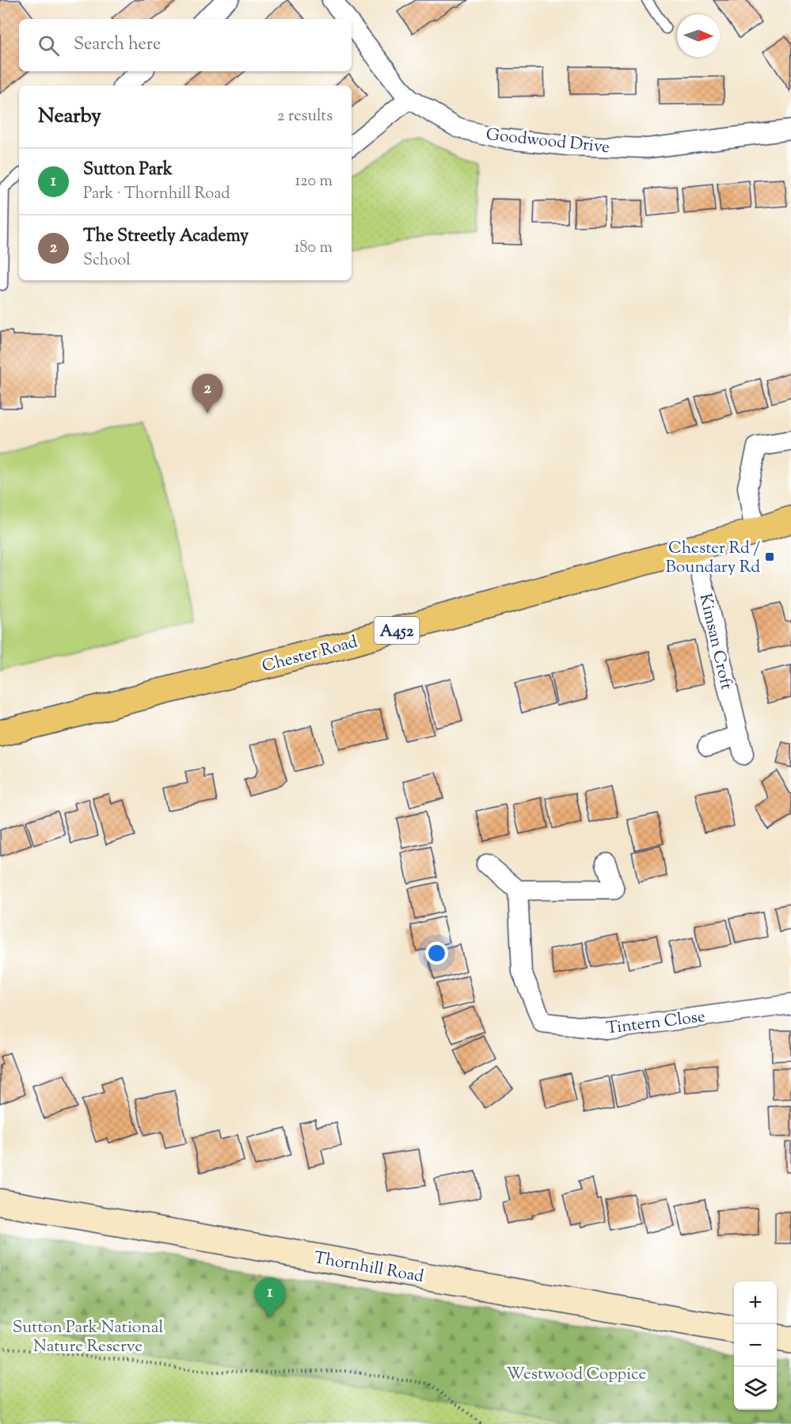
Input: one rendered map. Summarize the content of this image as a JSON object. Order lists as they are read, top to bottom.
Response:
{
  "streets": {
    "highway": ["A452", "Chester Road"],
    "main road": ["Thornhill Road"],
    "street": ["Goodwood Drive", "Kimsan Croft", "Tintern Close"]
  },
  "crossings": [
    ["Kimsan Croft", "Chester Road"]
  ],
  "parks": ["Sutton Park National Nature Reserve", "Westwood Coppice"],
  "places": {
    "transit": ["Chester Rd / Boundary Rd"]
  },
  "north": "right",
  "page": {
    "search": "Search here",
    "heading": ["Nearby", "2 results"],
    "list": [
      {
        "mark": "1",
        "name": "Sutton Park",
        "note": "Park · Thornhill Road",
        "value": "120 m"
      },
      {
        "mark": "2",
        "name": "The Streetly Academy",
        "note": "School",
        "value": "180 m"
      }
    ],
    "pins": ["2", "1"],
    "map_buttons": ["+", "−"]
  }
}
